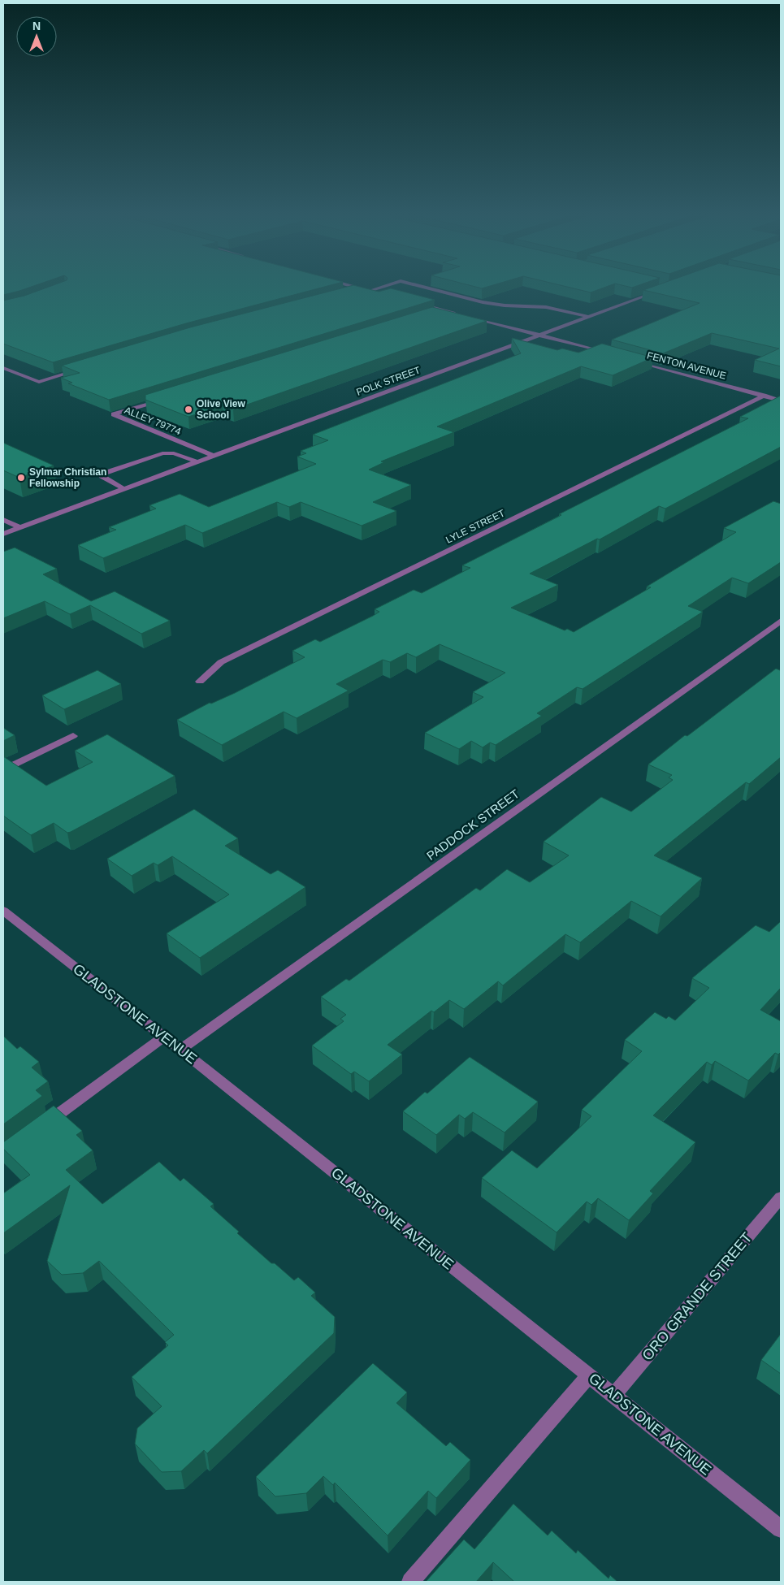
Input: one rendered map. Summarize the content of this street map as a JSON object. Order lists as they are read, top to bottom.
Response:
{
  "streets": {
    "street": [
      "FENTON AVENUE",
      "POLK STREET",
      "ALLEY 79774",
      "LYLE STREET",
      "PADDOCK STREET",
      "GLADSTONE AVENUE",
      "ORO GRANDE STREET"
    ]
  },
  "crossings": [
    ["FENTON AVENUE", "LYLE STREET"],
    ["POLK STREET", "ALLEY 79774"],
    ["PADDOCK STREET", "GLADSTONE AVENUE"],
    ["GLADSTONE AVENUE", "ORO GRANDE STREET"]
  ],
  "places": ["Olive View School", "Sylmar Christian Fellowship"],
  "north": "top"
}
